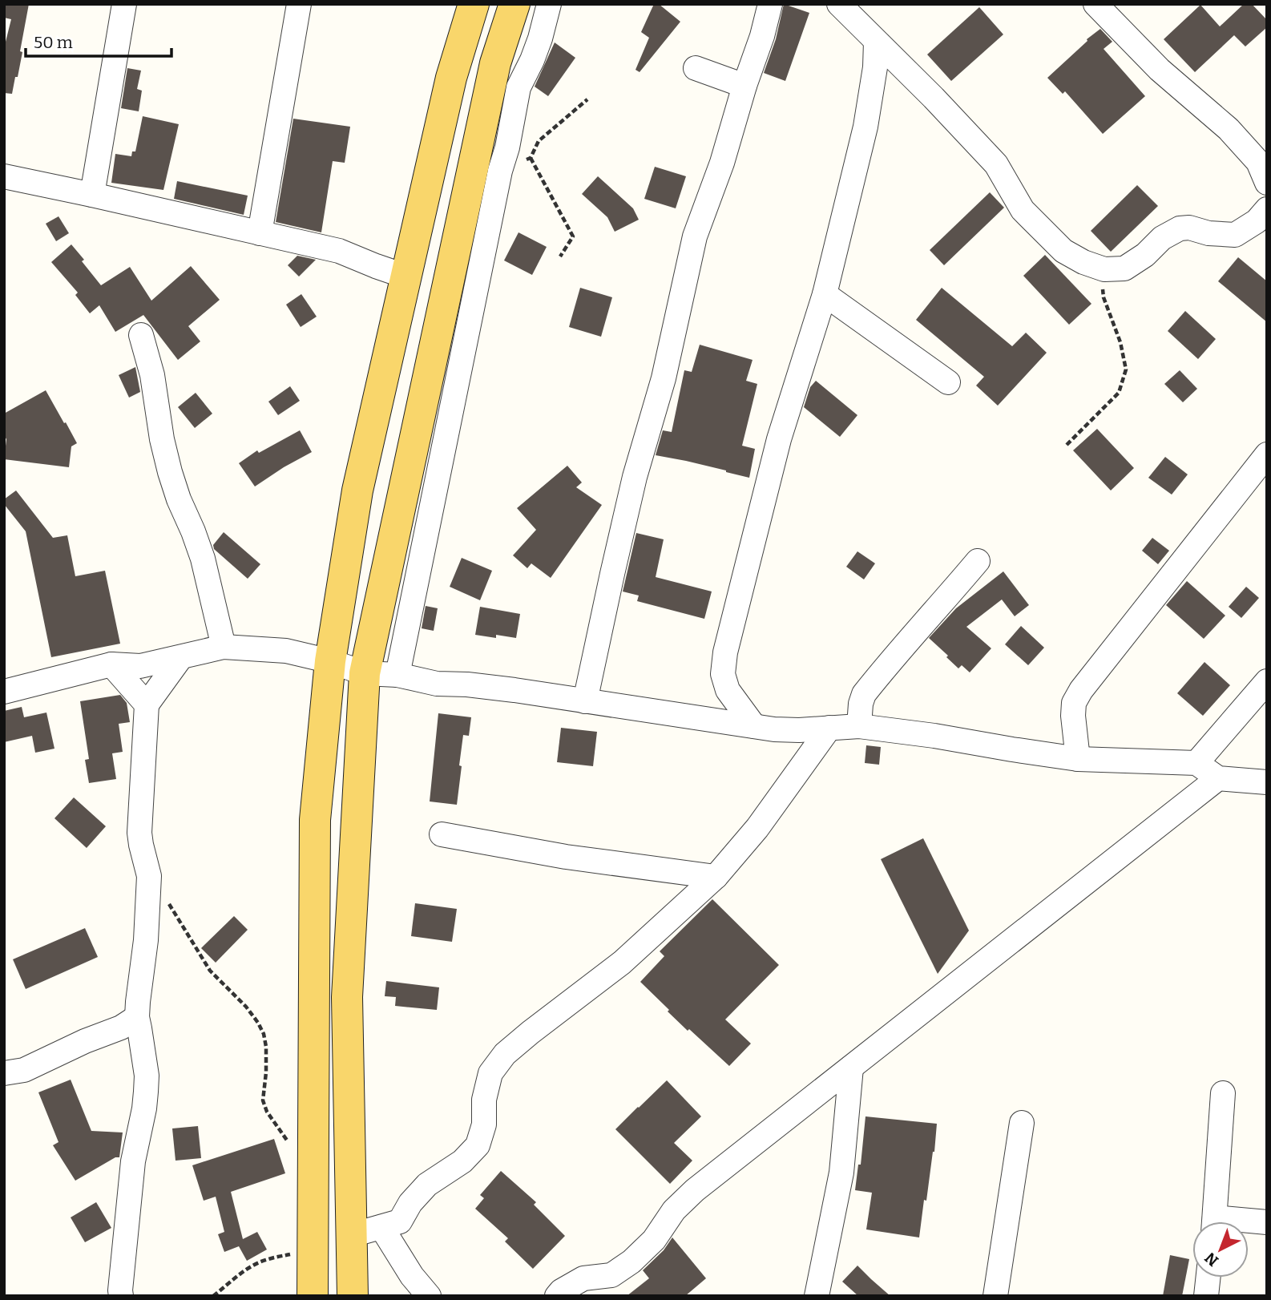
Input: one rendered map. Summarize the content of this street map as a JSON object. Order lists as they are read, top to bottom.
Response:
{
  "scale_bar": "50 m",
  "north": "bottom left"
}
